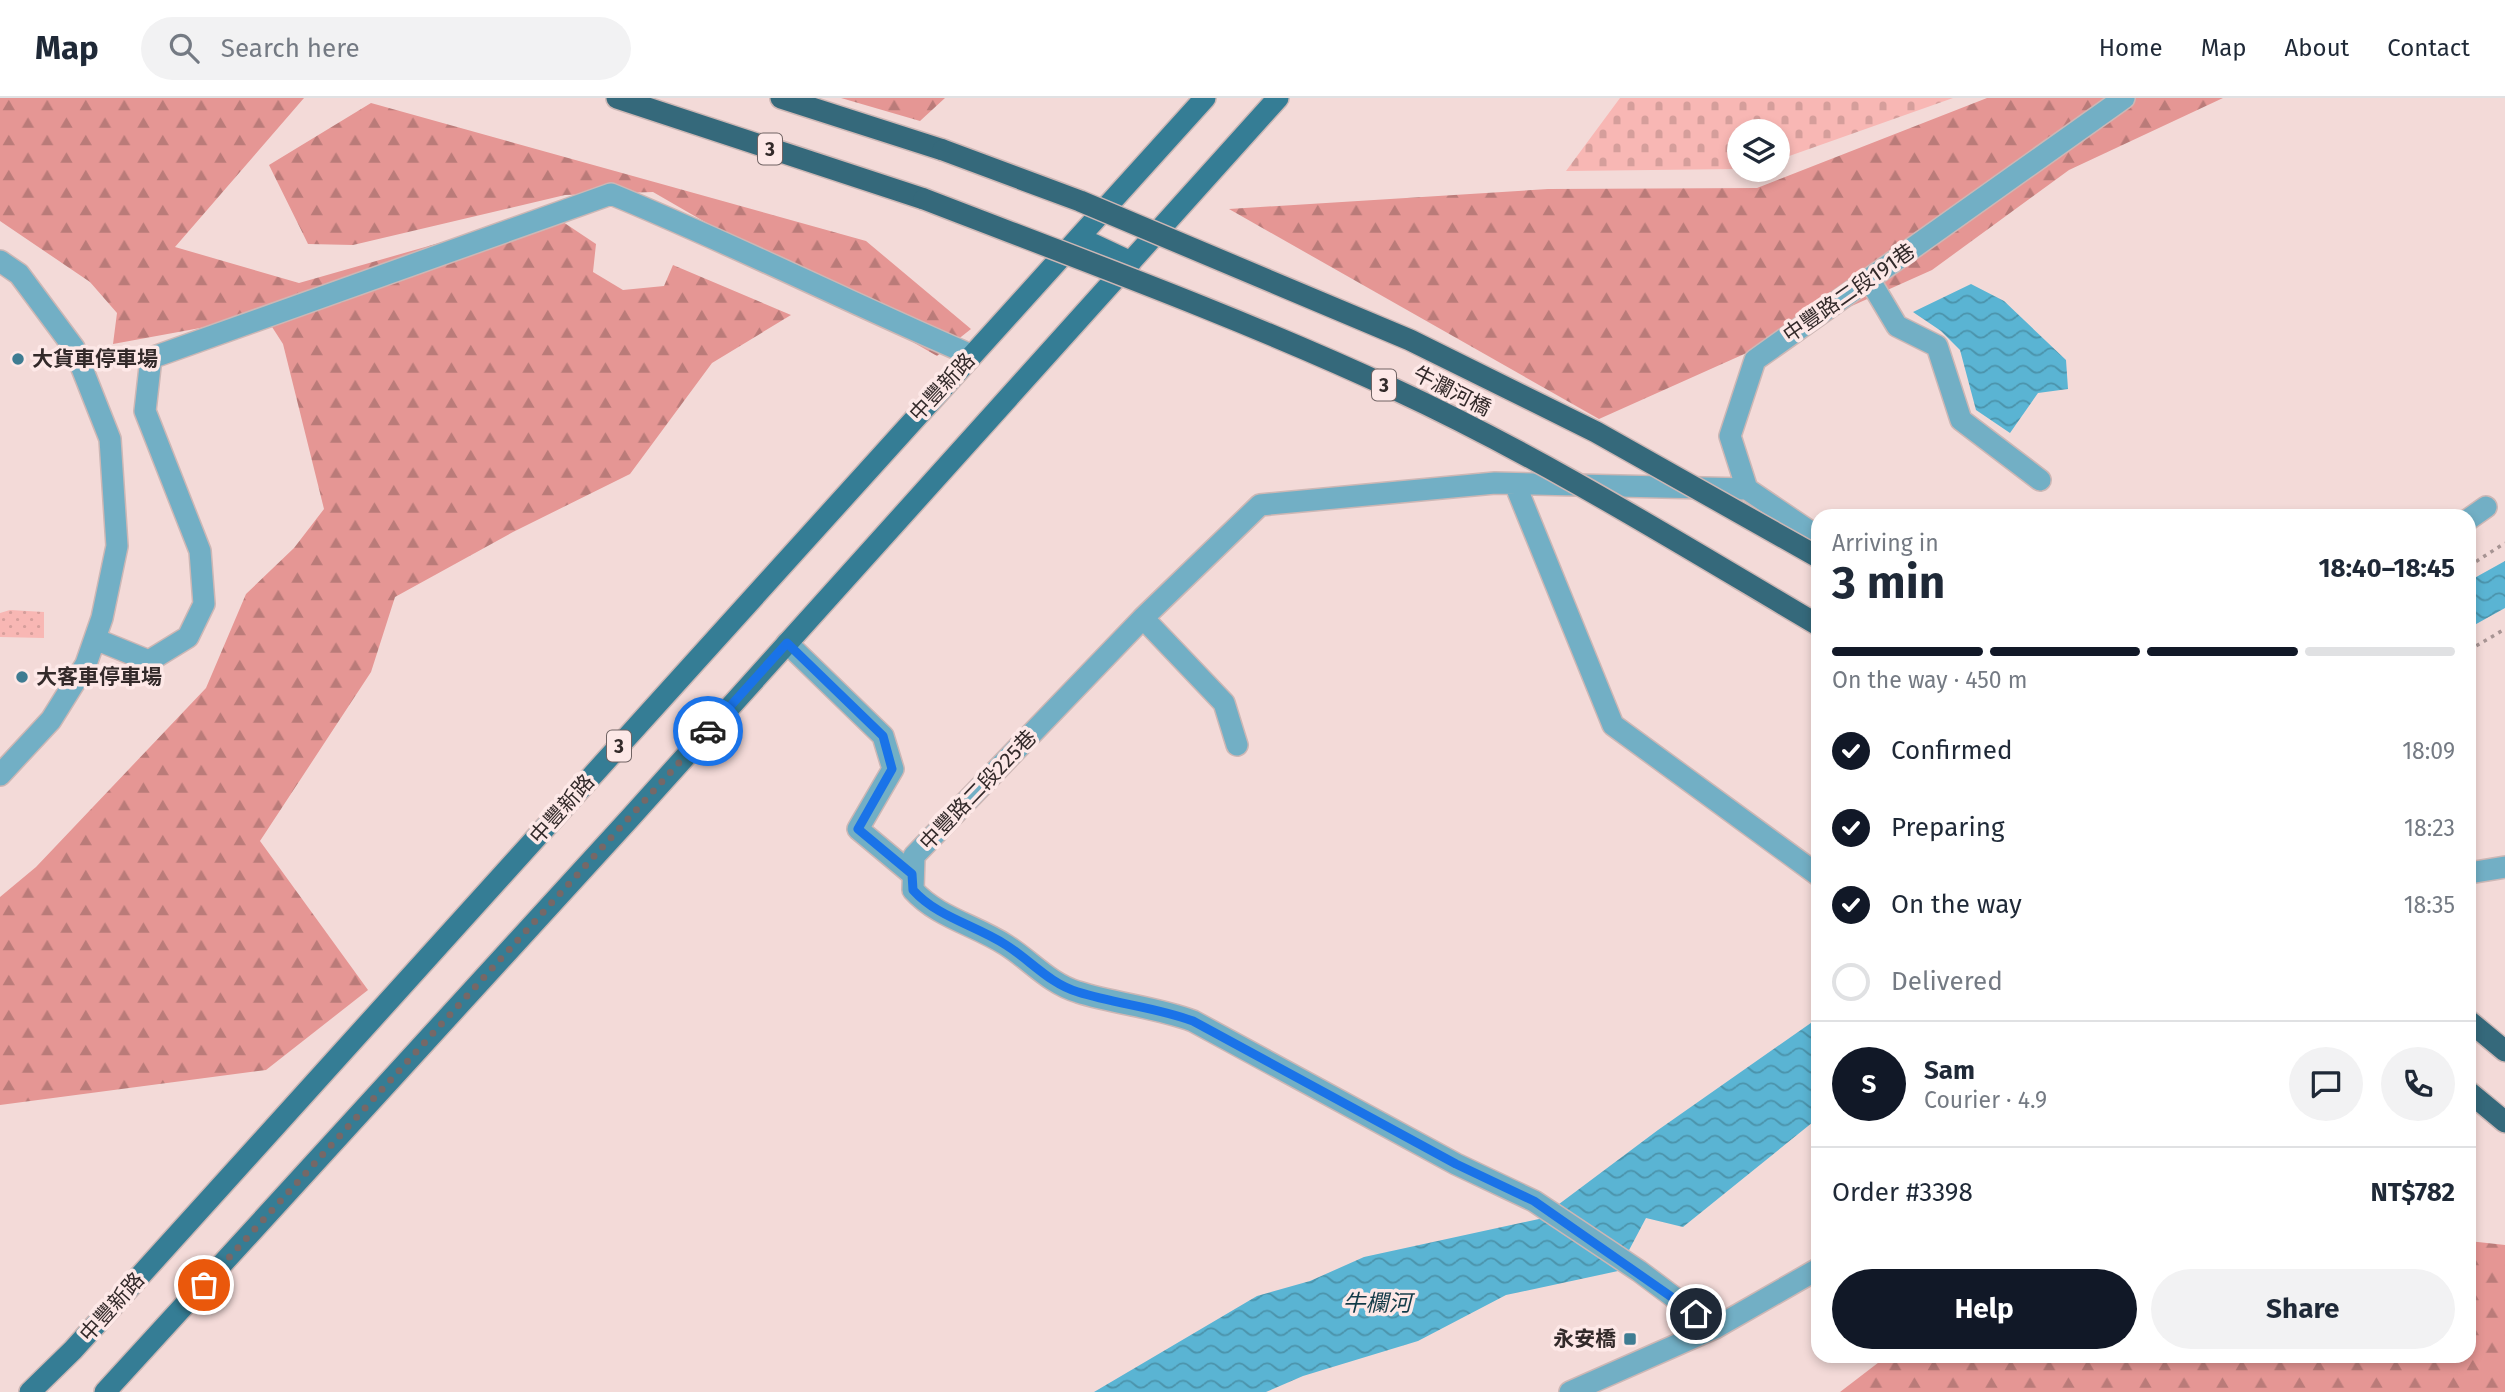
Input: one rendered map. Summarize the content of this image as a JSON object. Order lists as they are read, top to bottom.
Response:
{
  "streets": {
    "highway": ["3", "牛瀾河橋"],
    "main road": ["中豐新路"],
    "street": ["中豐路二段191巷", "中豐路二段225巷"]
  },
  "crossings": [
    ["中豐路二段191巷", "中豐路二段225巷"]
  ],
  "water": ["牛欄河"],
  "places": {
    "other": ["大貨車停車場", "大客車停車場"],
    "transit": ["永安橋"]
  },
  "page": {
    "header": "Map",
    "search": "Search here",
    "nav": [
      "Home",
      "Map",
      "About",
      "Contact"
    ],
    "heading": ["3 min", "Arriving in", "18:40–18:45"],
    "panel": [
      "Sam",
      "Courier · 4.9",
      "Order #3398",
      "NT$782"
    ],
    "bar": "On the way · 450 m",
    "list": [
      ["Confirmed", "18:09"],
      ["Preparing", "18:23"],
      ["On the way", "18:35"],
      "Delivered"
    ],
    "round": "S",
    "buttons": ["Help", "Share"]
  }
}
